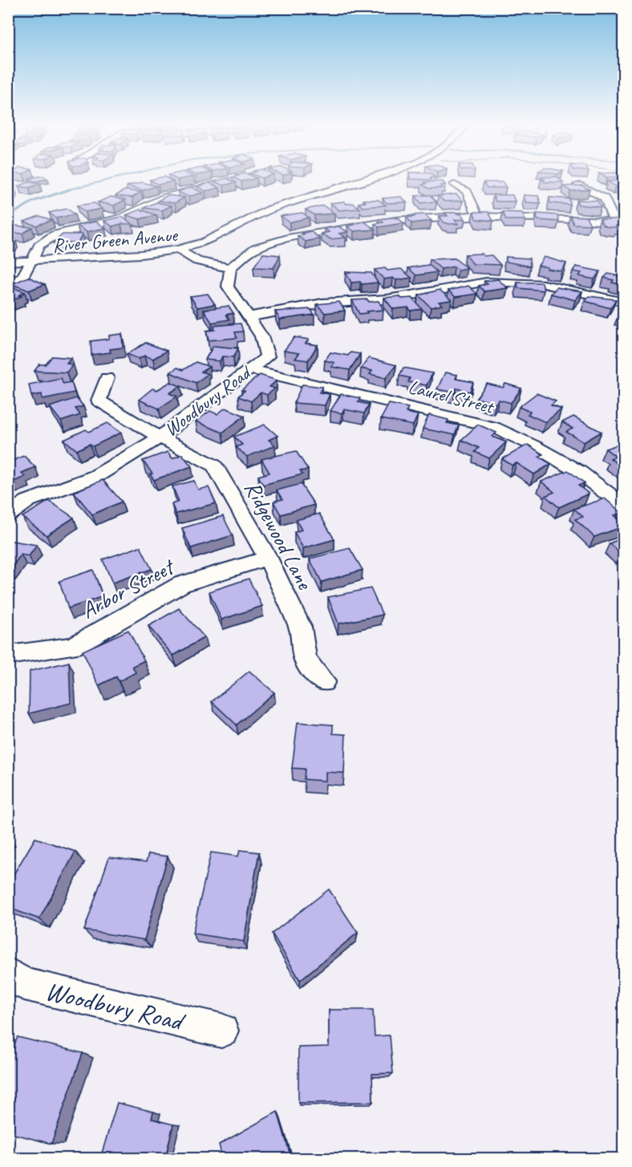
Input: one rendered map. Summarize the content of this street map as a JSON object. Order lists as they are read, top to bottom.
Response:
{
  "streets": {
    "street": [
      "River Green Avenue",
      "Laurel Street",
      "Woodbury Road",
      "Ridgewood Lane",
      "Arbor Street"
    ]
  },
  "crossings": [
    ["Laurel Street", "Woodbury Road"],
    ["Woodbury Road", "Ridgewood Lane"],
    ["Ridgewood Lane", "Arbor Street"]
  ]
}
